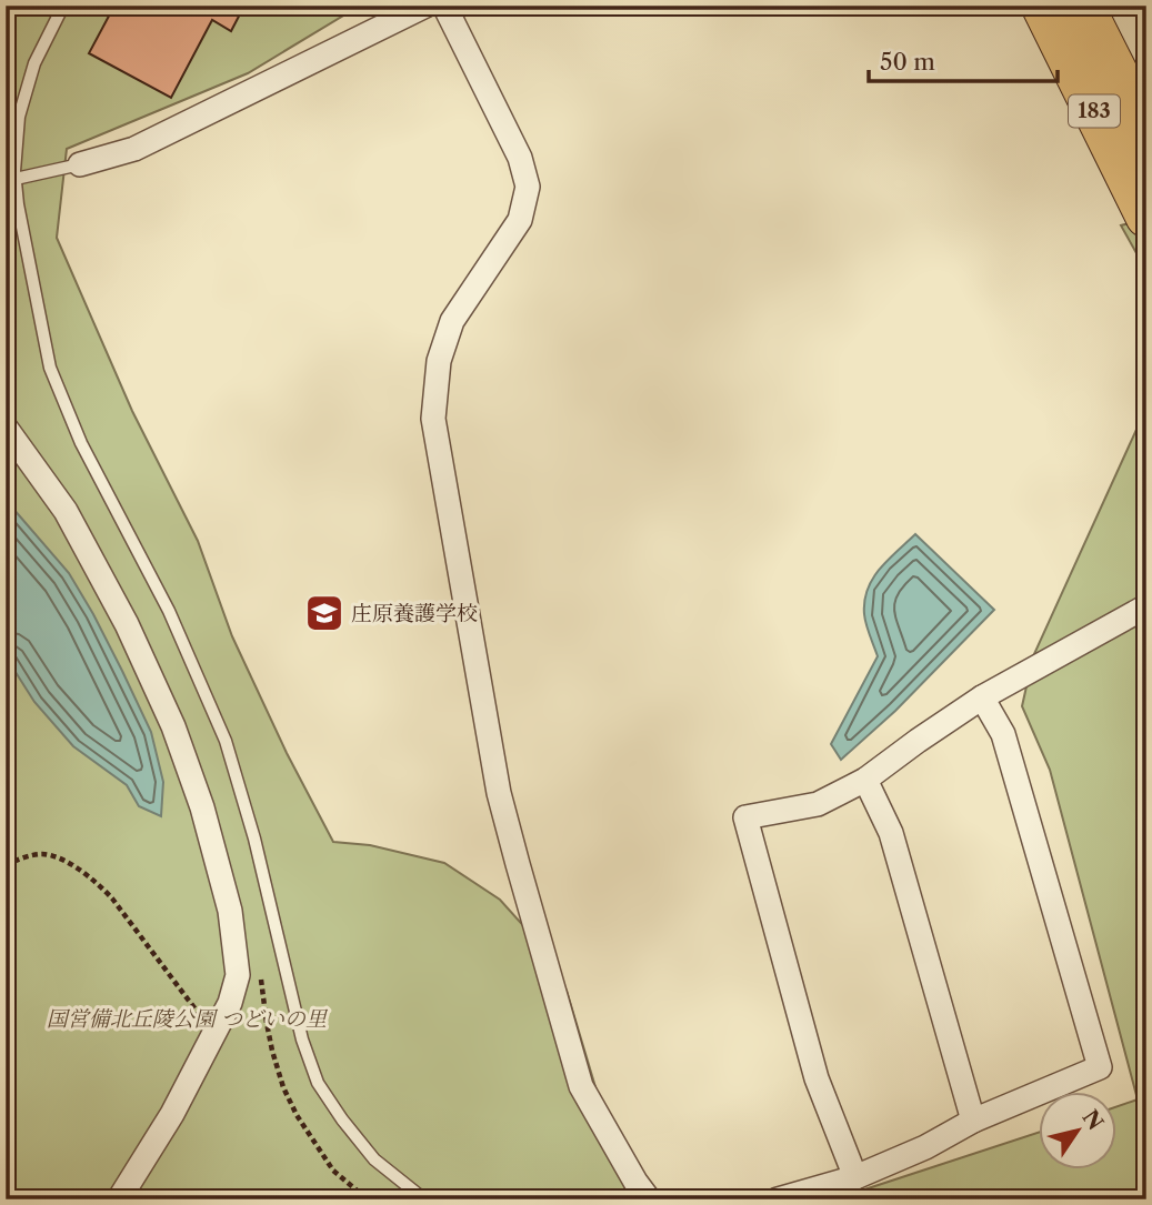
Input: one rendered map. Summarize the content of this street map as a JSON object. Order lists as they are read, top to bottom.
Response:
{
  "streets": {
    "highway": ["183"]
  },
  "parks": ["国営備北丘陵公園 つどいの里"],
  "places": {
    "school or university": ["庄原養護学校"]
  },
  "scale_bar": "50 m",
  "north": "top right"
}
